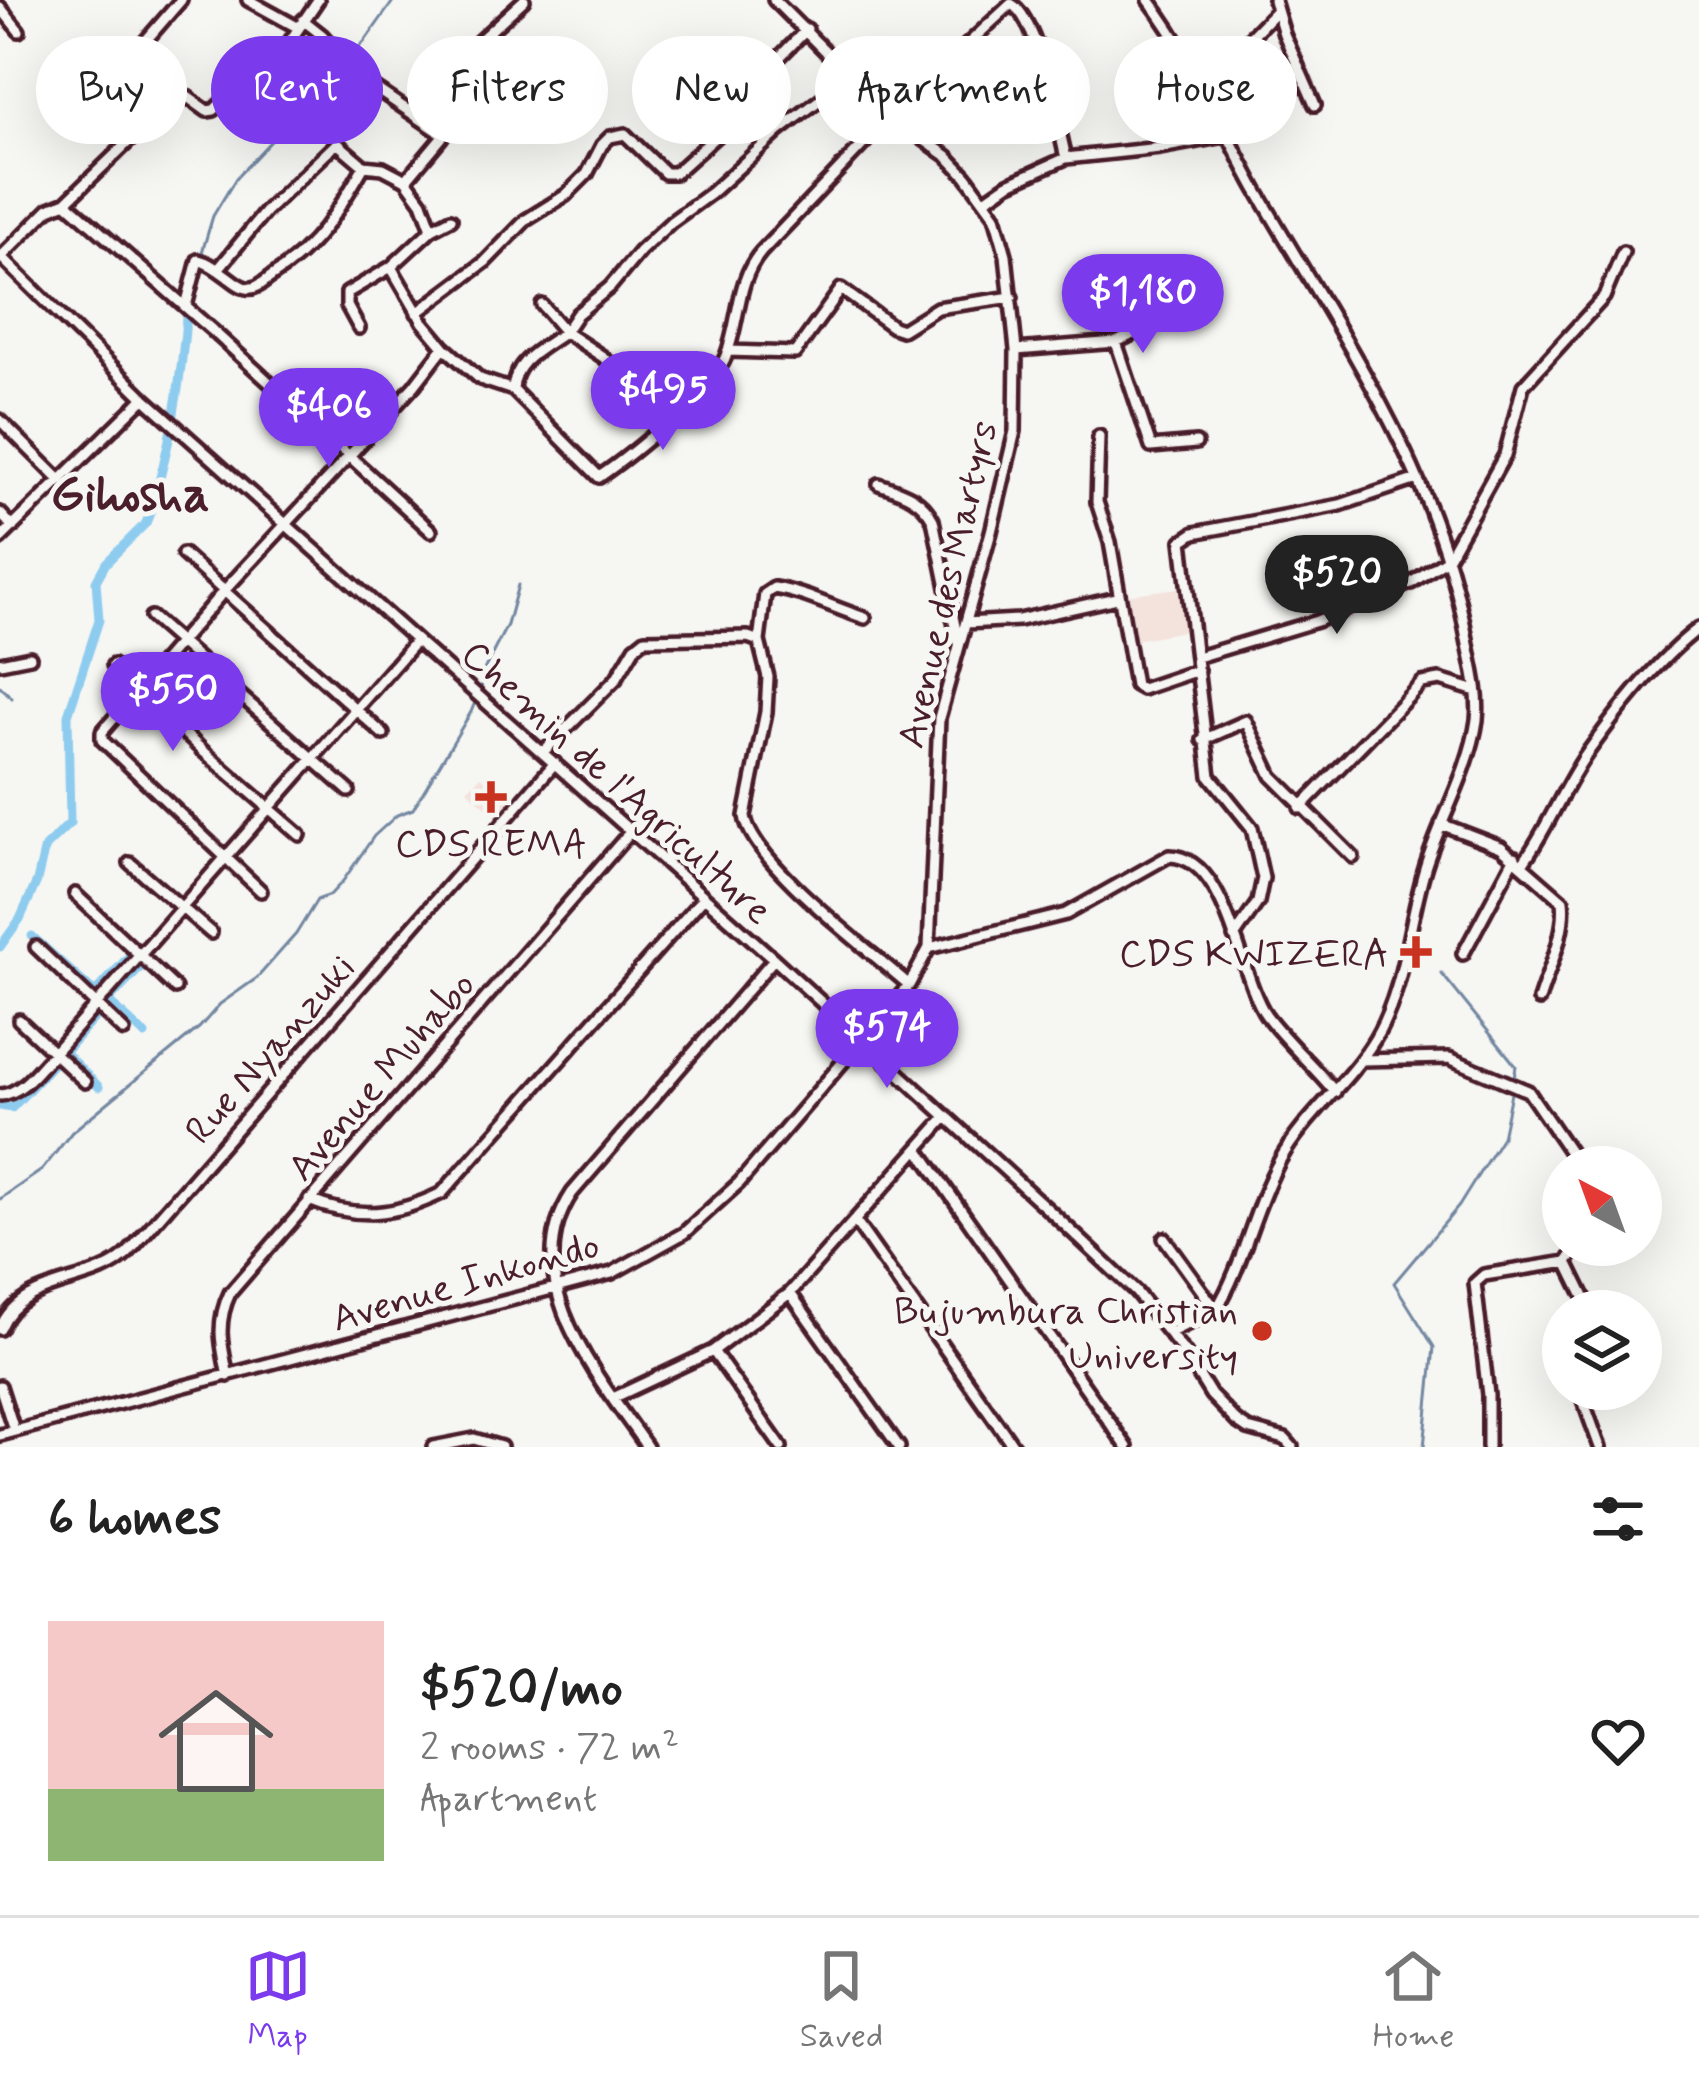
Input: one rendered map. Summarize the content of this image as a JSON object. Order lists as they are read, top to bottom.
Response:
{
  "streets": {
    "street": [
      "Avenue des Martyrs",
      "Chemin de l'Agriculture",
      "Rue Nyanzuki",
      "Avenue Muhabo",
      "Avenue Inkondo"
    ]
  },
  "crossings": [
    ["Avenue des Martyrs", "Chemin de l'Agriculture"],
    ["Avenue des Martyrs", "Avenue Inkondo"],
    ["Chemin de l'Agriculture", "Rue Nyanzuki"],
    ["Chemin de l'Agriculture", "Avenue Muhabo"],
    ["Chemin de l'Agriculture", "Avenue Inkondo"],
    ["Avenue Muhabo", "Avenue Inkondo"]
  ],
  "districts": ["Gihosha"],
  "places": {
    "health": ["CDS REMA", "CDS KWIZERA"],
    "other": ["Bujumbura Christian University"]
  },
  "north": "top left",
  "page": {
    "chip": [
      "Buy",
      "Rent",
      "Filters",
      "New",
      "Apartment",
      "House"
    ],
    "price": [
      "$1,180",
      "$495",
      "$406",
      "$520",
      "$550",
      "$574"
    ],
    "heading": "6 homes",
    "list": [
      {
        "name": "$520/mo",
        "note": "2 rooms · 72 m² · Apartment"
      }
    ],
    "tabs": ["Map", "Saved", "Home"]
  }
}
